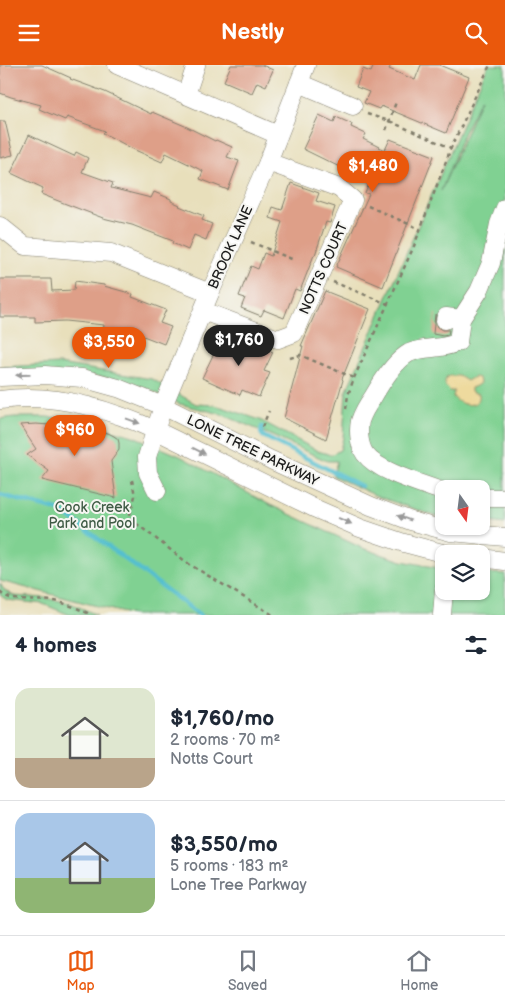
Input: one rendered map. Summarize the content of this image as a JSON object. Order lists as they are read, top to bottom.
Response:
{
  "streets": {
    "street": ["BROOK LANE", "NOTTS COURT", "LONE TREE PARKWAY"]
  },
  "crossings": [
    ["BROOK LANE", "NOTTS COURT"],
    ["BROOK LANE", "LONE TREE PARKWAY"]
  ],
  "parks": ["Cook Creek Park and Pool"],
  "north": "bottom",
  "page": {
    "header": "Nestly",
    "price": [
      "$1,480",
      "$1,760",
      "$3,550",
      "$960"
    ],
    "heading": "4 homes",
    "list": [
      {
        "name": "$1,760/mo",
        "note": "2 rooms · 70 m² · Notts Court"
      },
      {
        "name": "$3,550/mo",
        "note": "5 rooms · 183 m² · Lone Tree Parkway"
      }
    ],
    "tabs": ["Map", "Saved", "Home"]
  }
}
